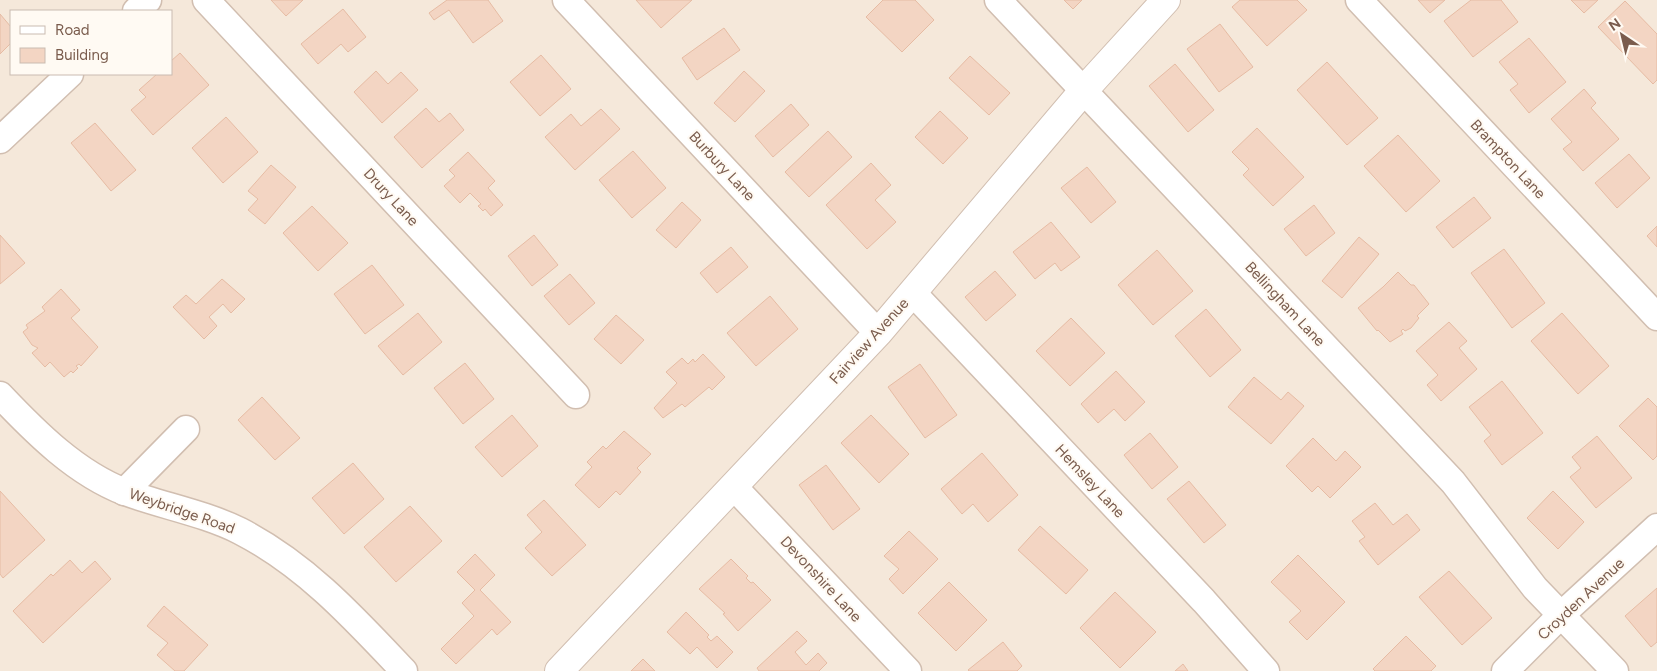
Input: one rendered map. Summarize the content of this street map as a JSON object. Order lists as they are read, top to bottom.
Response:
{
  "streets": {
    "street": [
      "Brampton Lane",
      "Burbury Lane",
      "Drury Lane",
      "Bellingham Lane",
      "Fairview Avenue",
      "Hemsley Lane",
      "Weybridge Road",
      "Devonshire Lane",
      "Croyden Avenue"
    ]
  },
  "crossings": [
    ["Burbury Lane", "Fairview Avenue"],
    ["Bellingham Lane", "Fairview Avenue"],
    ["Bellingham Lane", "Croyden Avenue"],
    ["Fairview Avenue", "Hemsley Lane"],
    ["Fairview Avenue", "Devonshire Lane"]
  ],
  "legend": ["Road", "Building"],
  "north": "top left"
}
